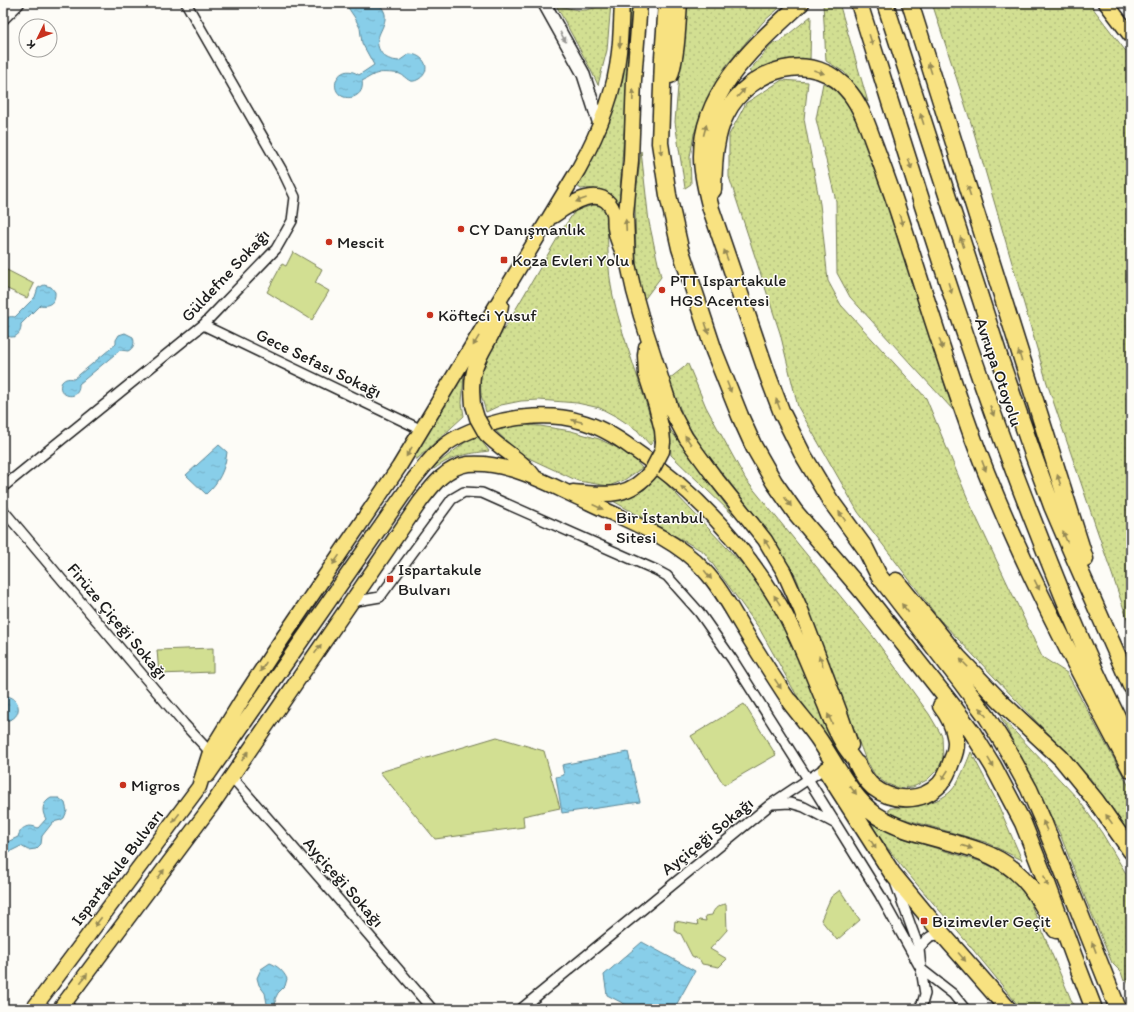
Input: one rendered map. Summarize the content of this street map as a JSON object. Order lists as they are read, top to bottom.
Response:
{
  "streets": {
    "highway": ["Avrupa Otoyolu"],
    "main road": ["Ispartakule Bulvarı"],
    "street": [
      "Güldefne Sokağı",
      "Gece Sefası Sokağı",
      "Firüze Çiçeği Sokağı",
      "Ayçiçeği Sokağı"
    ]
  },
  "crossings": [
    ["Güldefne Sokağı", "Gece Sefası Sokağı"],
    ["Gece Sefası Sokağı", "Ispartakule Bulvarı"],
    ["Firüze Çiçeği Sokağı", "Ispartakule Bulvarı"]
  ],
  "places": {
    "other": [
      "CY Danışmanlık",
      "Mescit",
      "PTT Ispartakule HGS Acentesi",
      "Köfteci Yusuf",
      "Migros"
    ],
    "transit": [
      "Koza Evleri Yolu",
      "Bir İstanbul Sitesi",
      "Ispartakule Bulvarı",
      "Bizimevler Geçit"
    ]
  },
  "north": "bottom left"
}
